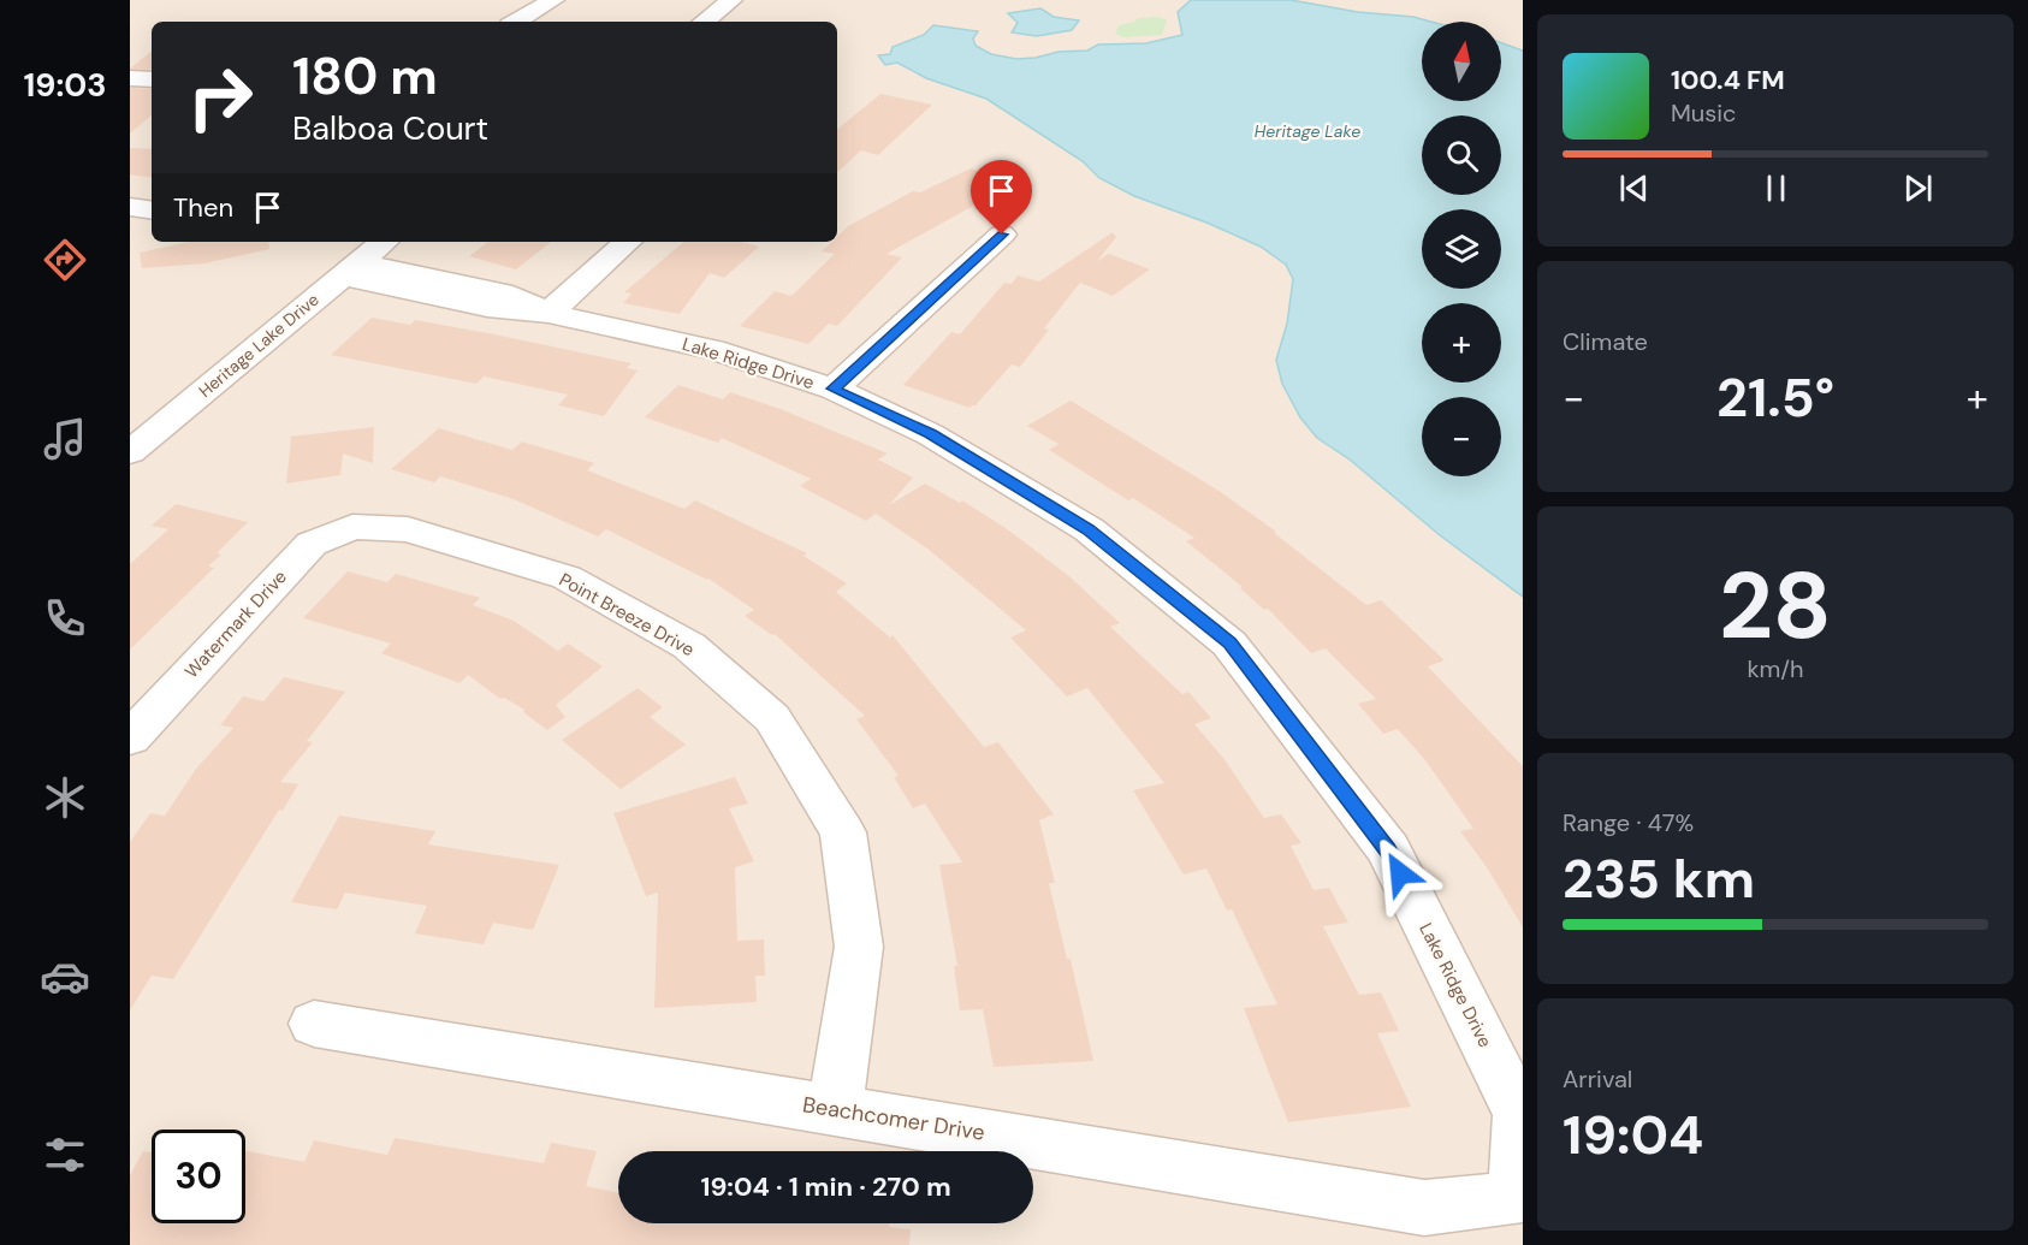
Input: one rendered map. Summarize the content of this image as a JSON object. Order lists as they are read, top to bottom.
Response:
{
  "streets": {
    "street": [
      "Heritage Lake Drive",
      "Lake Ridge Drive",
      "Point Breeze Drive",
      "Watermark Drive",
      "Beachcomer Drive"
    ]
  },
  "crossings": [
    ["Heritage Lake Drive", "Lake Ridge Drive"],
    ["Lake Ridge Drive", "Beachcomer Drive"],
    ["Point Breeze Drive", "Watermark Drive"],
    ["Point Breeze Drive", "Beachcomer Drive"]
  ],
  "water": ["Heritage Lake"],
  "north": "top",
  "page": {
    "tabs": "19:03",
    "map_buttons": ["+", "−"],
    "turn": ["180 m", "Balboa Court"],
    "song": ["100.4 FM", "Music"],
    "then": "Then",
    "tile": [
      "Climate",
      ["28", "km/h"],
      ["Range · 47%", "235 km"],
      ["Arrival", "19:04"]
    ],
    "heat": ["−", "21.5°", "+"],
    "limit": "30",
    "trip": "19:04 · 1 min · 270 m"
  }
}
